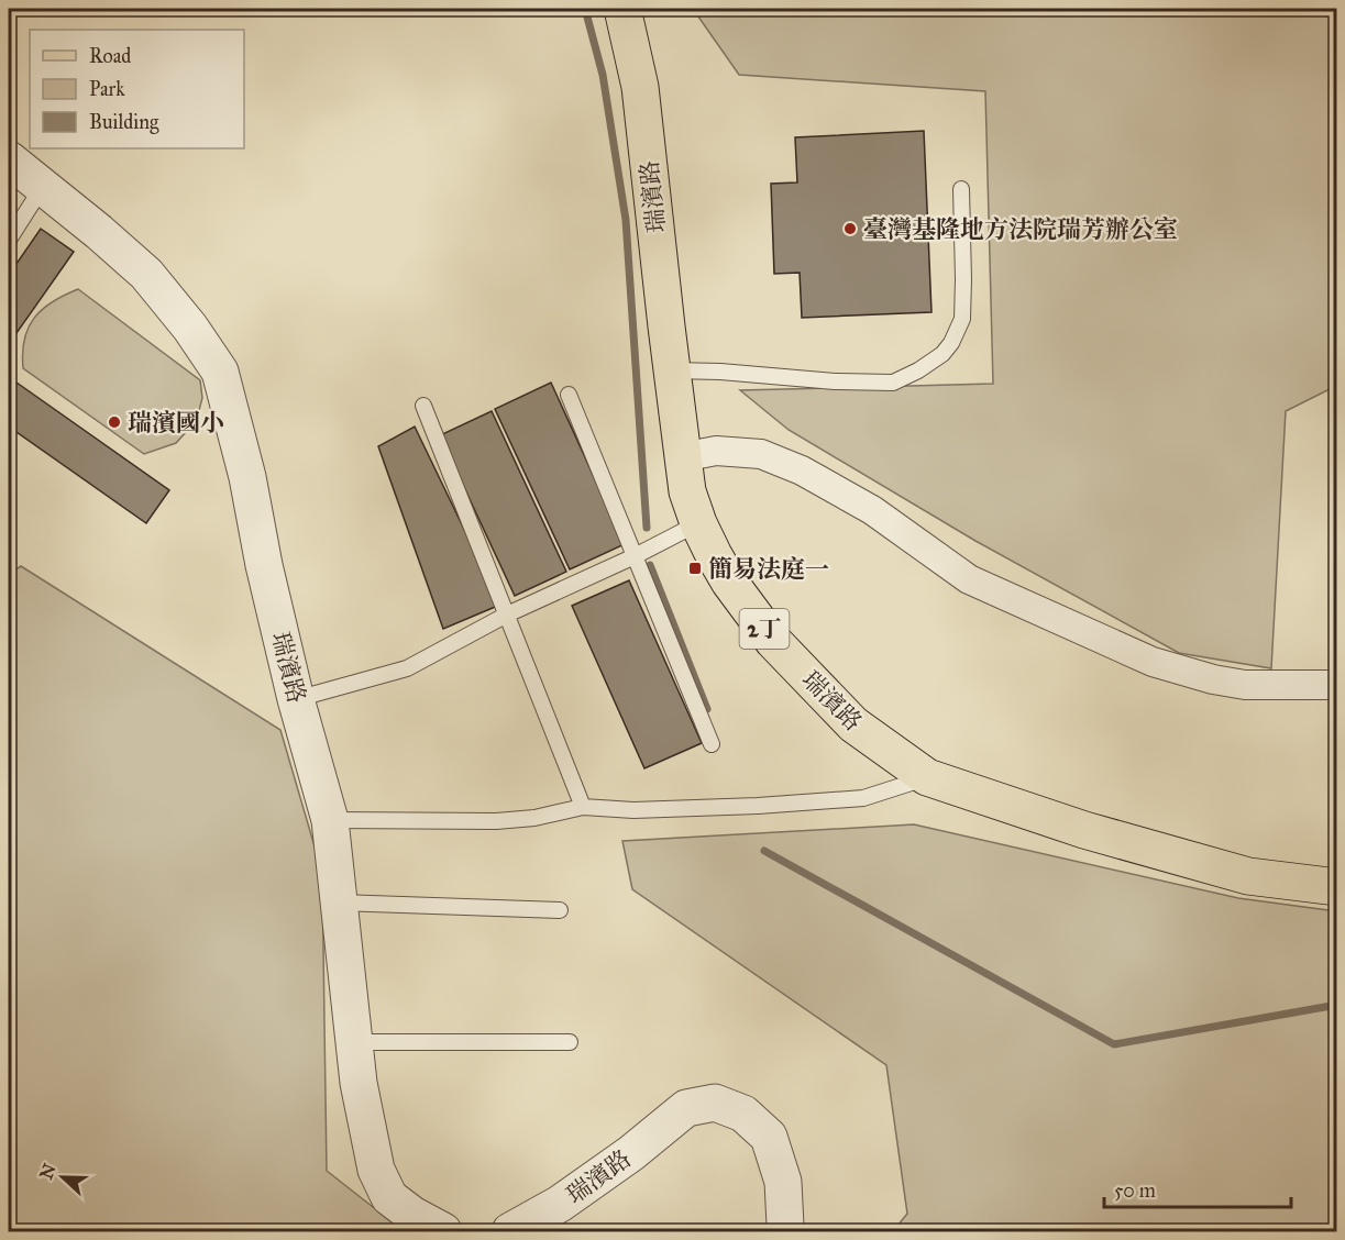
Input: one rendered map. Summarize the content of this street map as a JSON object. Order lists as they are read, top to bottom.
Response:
{
  "streets": {
    "main road": ["瑞濱路", "2丁"]
  },
  "places": {
    "other": ["臺灣基隆地方法院瑞芳辦公室", "瑞濱國小"],
    "transit": ["簡易法庭一"]
  },
  "legend": ["Road", "Park", "Building"],
  "scale_bar": "50 m",
  "north": "left"
}
